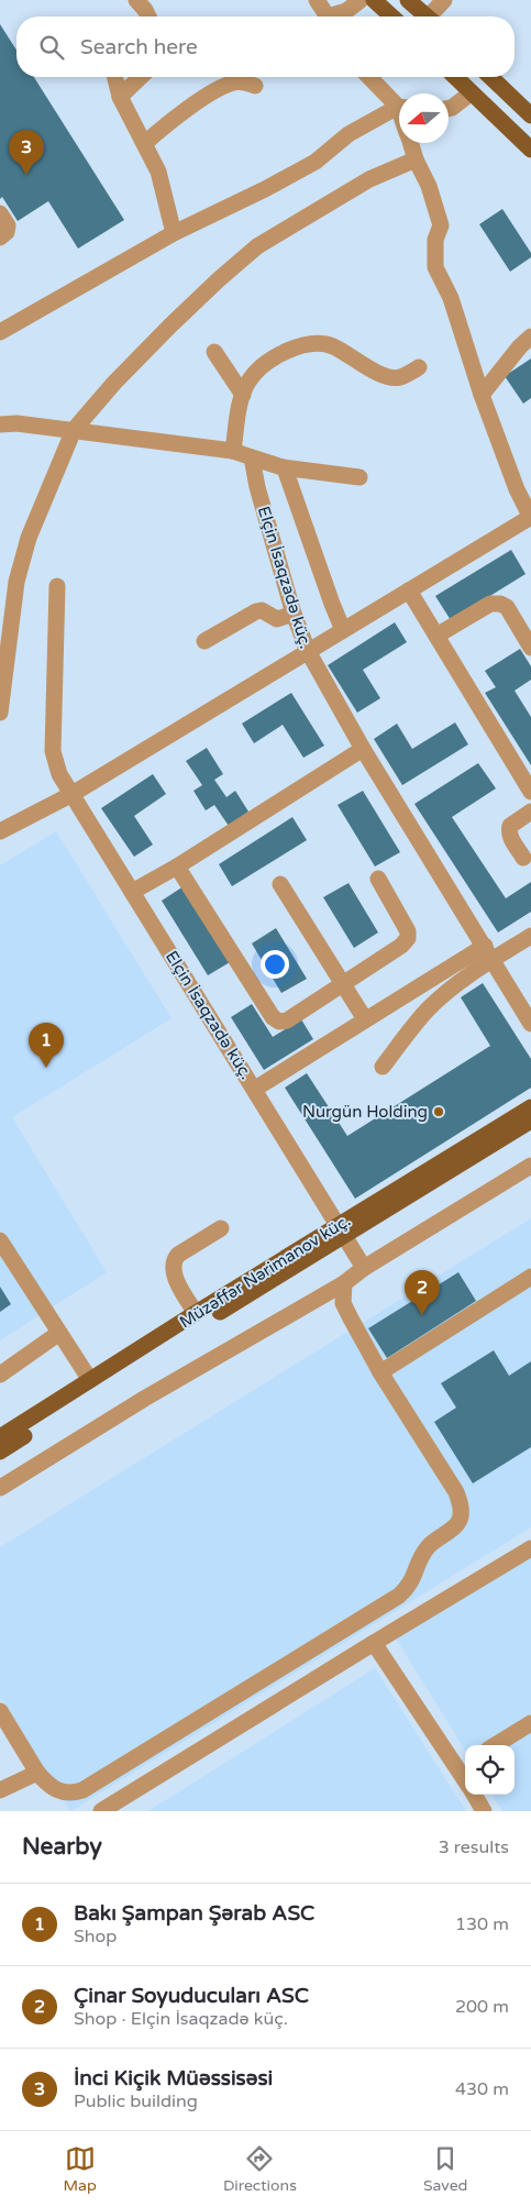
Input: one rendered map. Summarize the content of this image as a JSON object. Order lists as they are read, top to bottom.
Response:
{
  "streets": {
    "main road": ["Müzəffər Nərimanov küç."],
    "street": ["Elçin İsaqzadə küç."]
  },
  "crossings": [
    ["Elçin İsaqzadə küç.", "Müzəffər Nərimanov küç."]
  ],
  "places": ["Nurgün Holding"],
  "north": "left",
  "page": {
    "search": "Search here",
    "pins": ["3", "1", "2"],
    "heading": ["Nearby", "3 results"],
    "list": [
      {
        "mark": "1",
        "name": "Bakı Şampan Şərab ASC",
        "note": "Shop",
        "value": "130 m"
      },
      {
        "mark": "2",
        "name": "Çinar Soyuducuları ASC",
        "note": "Shop · Elçin İsaqzadə küç.",
        "value": "200 m"
      },
      {
        "mark": "3",
        "name": "İnci Kiçik Müəssisəsi",
        "note": "Public building",
        "value": "430 m"
      }
    ],
    "nav": ["Map", "Directions", "Saved"]
  }
}
